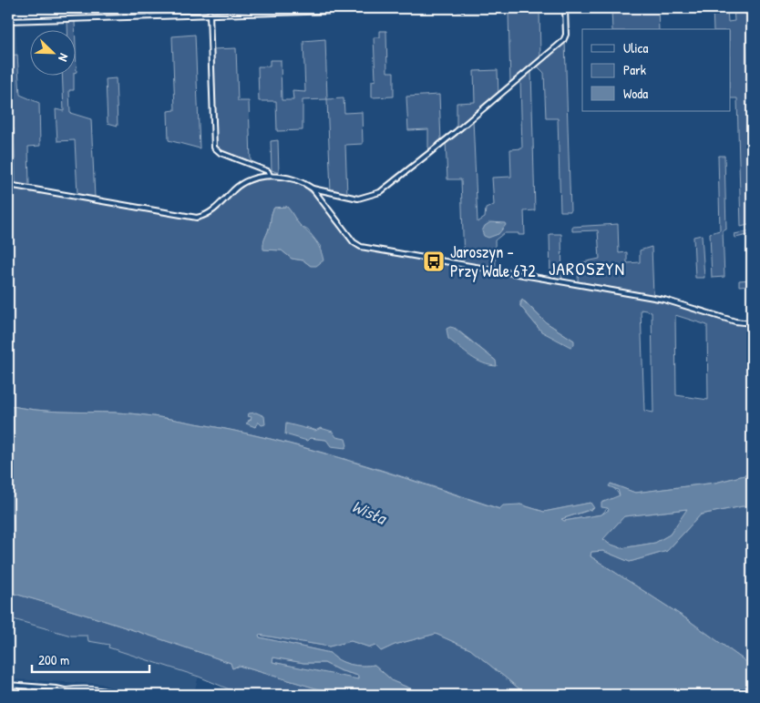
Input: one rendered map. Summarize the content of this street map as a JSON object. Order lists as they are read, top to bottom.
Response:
{
  "districts": ["JAROSZYN"],
  "water": ["Wisła"],
  "places": {
    "bus stop": ["Jaroszyn - Przy Wale 672"]
  },
  "legend": ["Ulica", "Park", "Woda"],
  "scale_bar": "200 m",
  "north": "bottom right"
}
